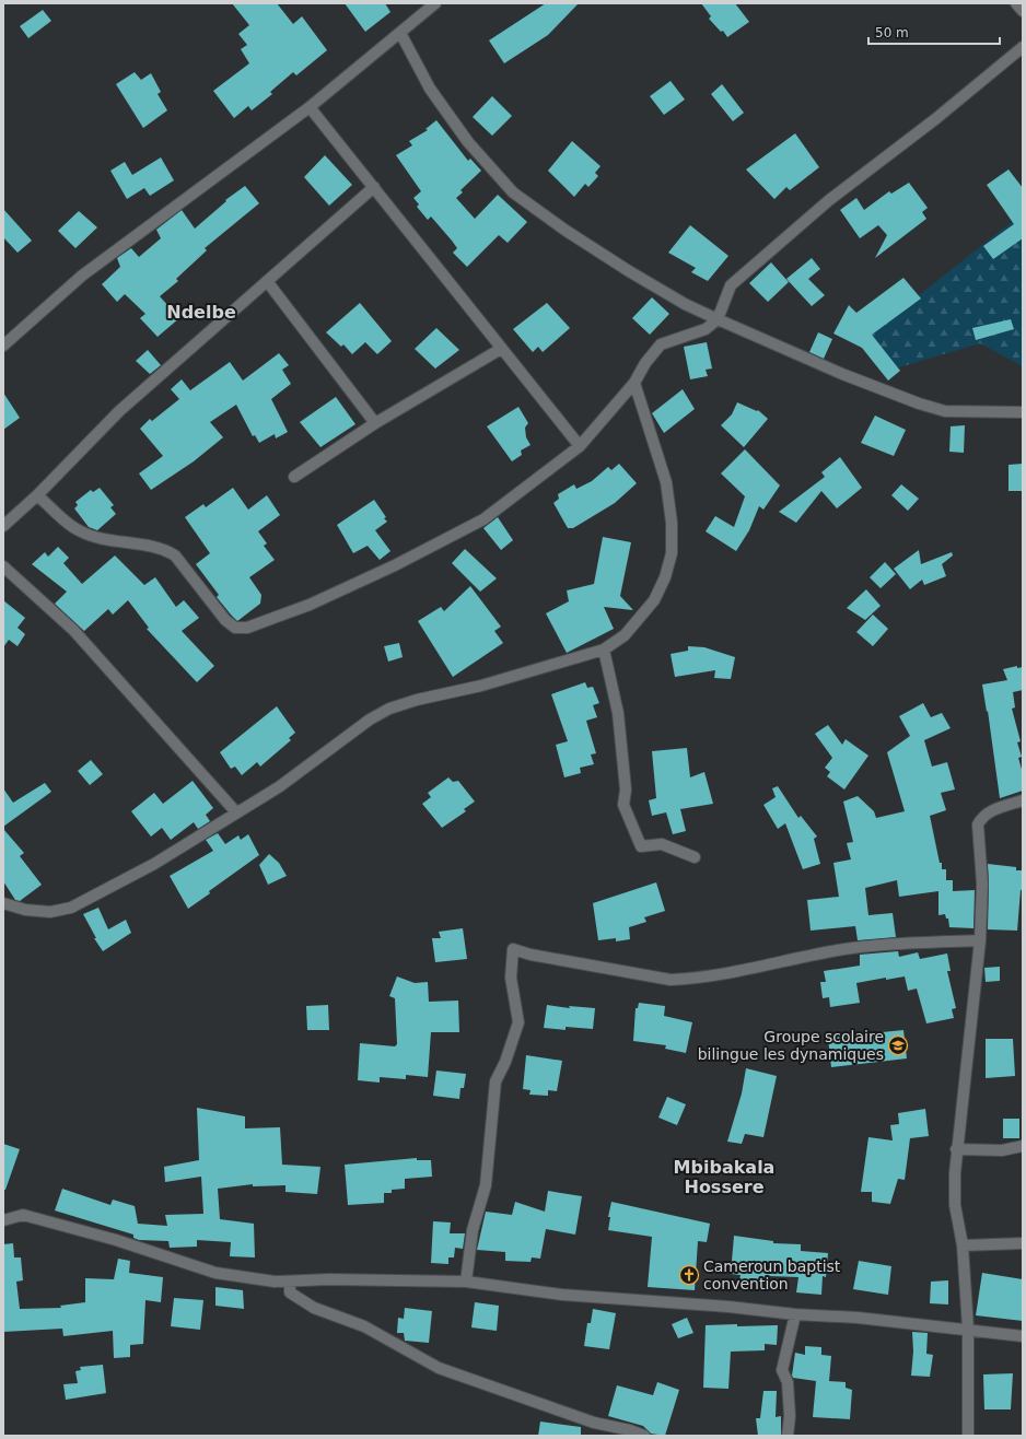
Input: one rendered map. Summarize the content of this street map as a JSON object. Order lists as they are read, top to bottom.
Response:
{
  "districts": ["Ndelbe", "Mbibakala Hossere"],
  "places": {
    "school or university": ["Groupe scolaire bilingue les dynamiques"],
    "church": ["Cameroun baptist convention"]
  },
  "scale_bar": "50 m"
}
